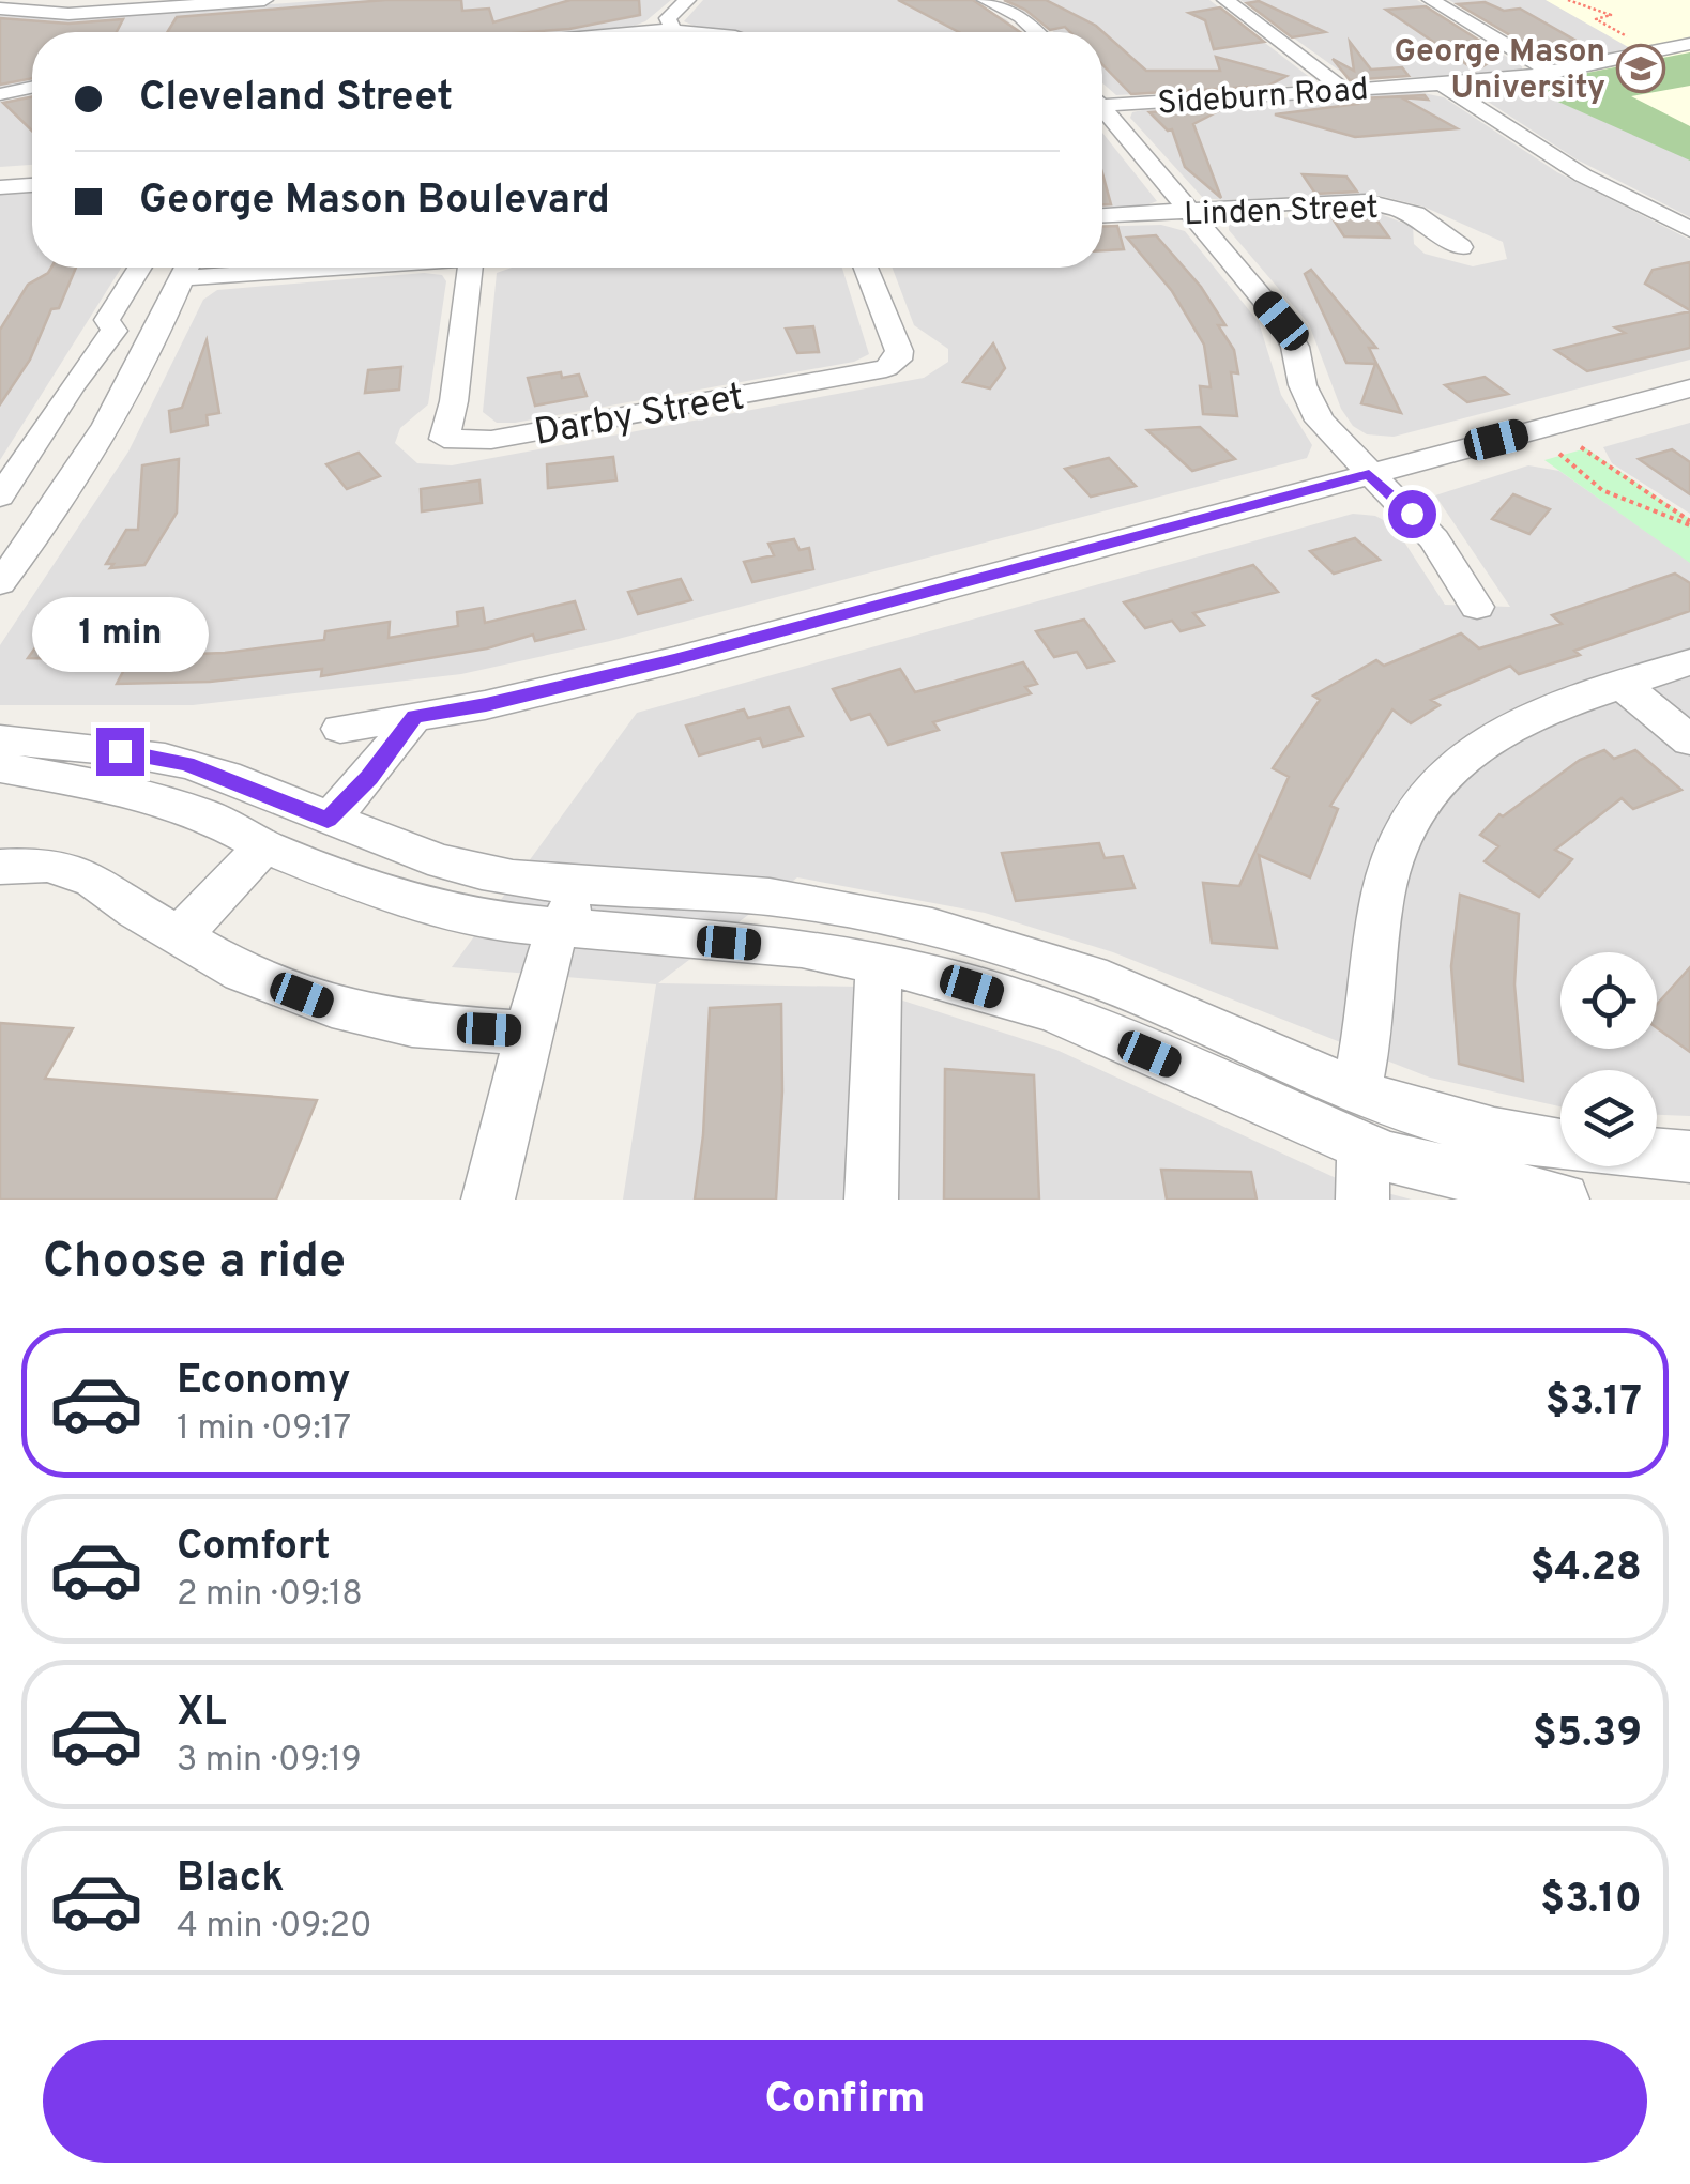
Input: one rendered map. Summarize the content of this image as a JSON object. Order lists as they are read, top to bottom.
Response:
{
  "streets": {
    "street": ["Sideburn Road", "Linden Street", "Darby Street"]
  },
  "places": {
    "school or university": ["George Mason University"]
  },
  "page": {
    "banner": ["Cleveland Street", "George Mason Boulevard"],
    "bubble": "1 min",
    "heading": "Choose a ride",
    "list": [
      {
        "name": "Economy",
        "note": "1 min · 09:17",
        "value": "$3.17"
      },
      {
        "name": "Comfort",
        "note": "2 min · 09:18",
        "value": "$4.28"
      },
      {
        "name": "XL",
        "note": "3 min · 09:19",
        "value": "$5.39"
      },
      {
        "name": "Black",
        "note": "4 min · 09:20",
        "value": "$3.10"
      }
    ],
    "buttons": "Confirm"
  }
}
